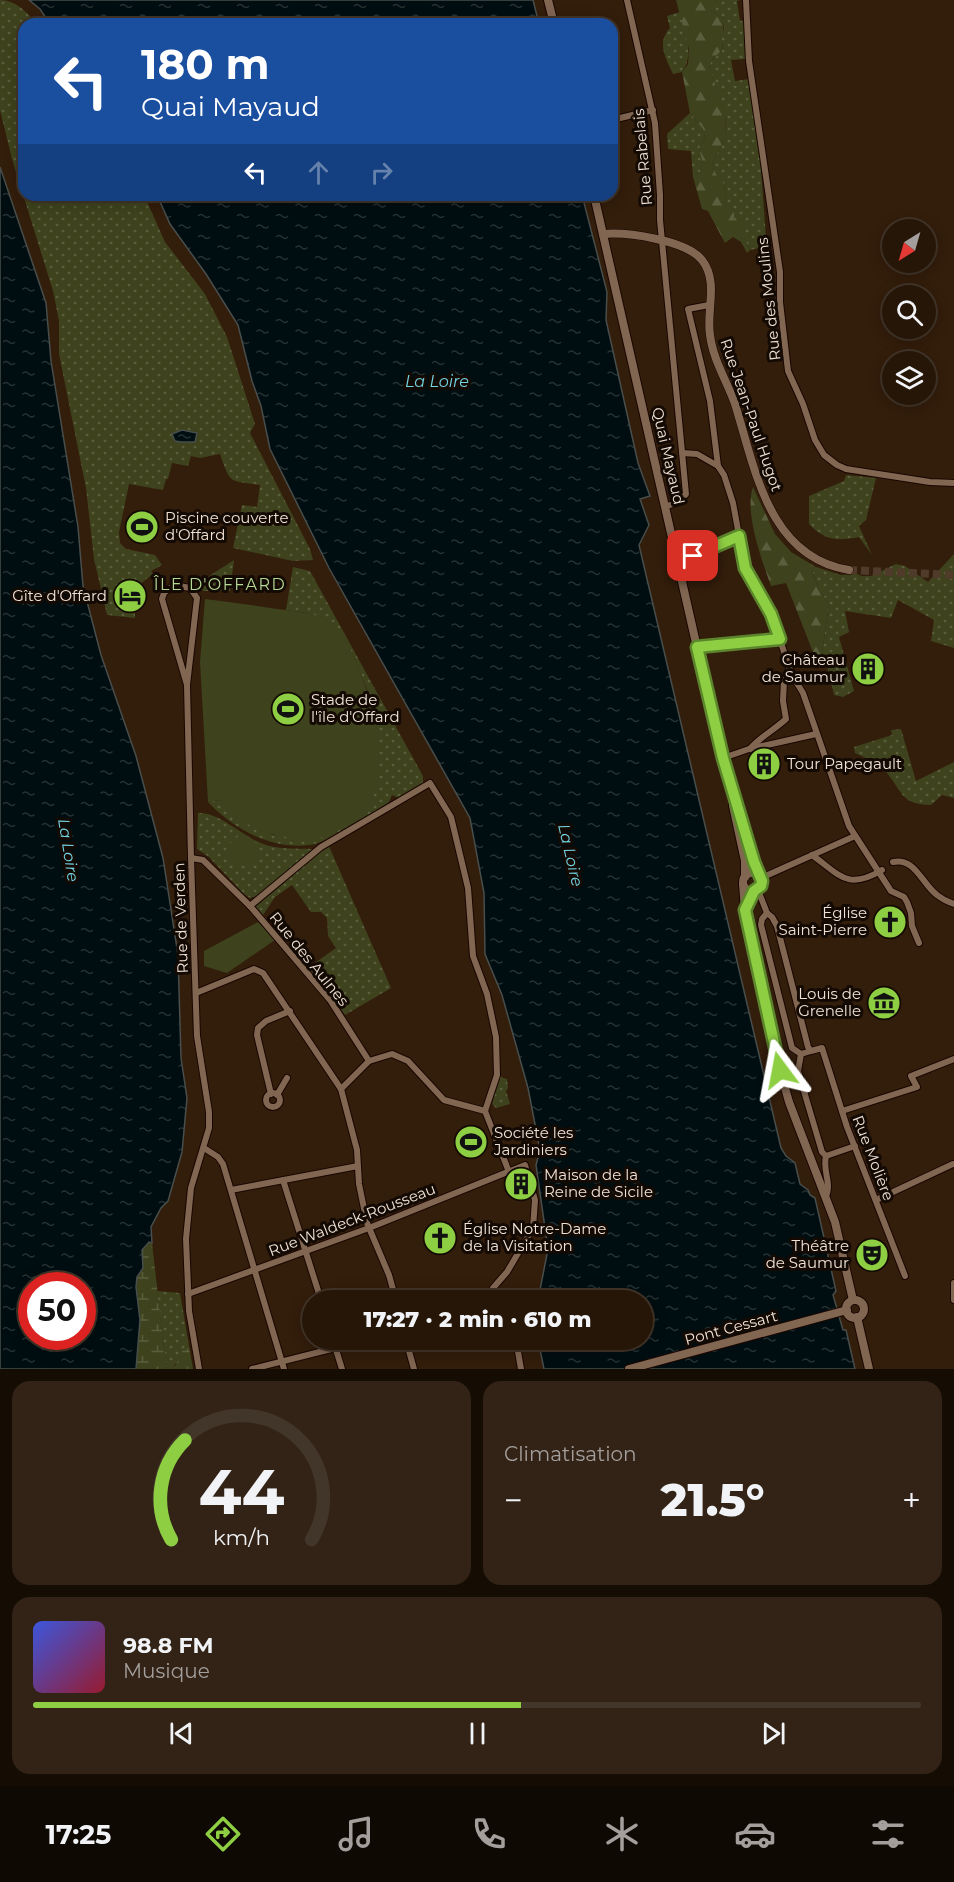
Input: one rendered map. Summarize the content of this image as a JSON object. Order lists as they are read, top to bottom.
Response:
{
  "streets": {
    "main road": ["Quai Mayaud", "Pont Cessart"],
    "street": [
      "Rue Rabelais",
      "Rue des Moulins",
      "Rue Jean-Paul Hugot",
      "Rue de Verden",
      "Rue des Aulnes",
      "Rue Molière",
      "Rue Waldeck-Rousseau"
    ]
  },
  "crossings": [
    ["Rue Rabelais", "Rue Jean-Paul Hugot"],
    ["Rue Rabelais", "Quai Mayaud"],
    ["Rue Jean-Paul Hugot", "Quai Mayaud"],
    ["Quai Mayaud", "Pont Cessart"],
    ["Rue de Verden", "Rue des Aulnes"],
    ["Rue de Verden", "Rue Waldeck-Rousseau"]
  ],
  "districts": ["ÎLE D'OFFARD"],
  "water": ["La Loire"],
  "places": {
    "sports": ["Piscine couverte d'Offard", "Stade de l'île d'Offard", "Société les Jardiniers"],
    "hotel": ["Gîte d'Offard"],
    "building": ["Château de Saumur", "Tour Papegault", "Maison de la Reine de Sicile"],
    "church": ["Église Saint-Pierre", "Église Notre-Dame de la Visitation"],
    "museum": ["Louis de Grenelle"],
    "theatre": ["Théâtre de Saumur"]
  },
  "north": "bottom left",
  "page": {
    "turn": ["180 m", "Quai Mayaud"],
    "limit": "50",
    "trip": "17:27 · 2 min · 610 m",
    "tile": "Climatisation",
    "heat": ["−", "21.5°", "+"],
    "song": ["98.8 FM", "Musique"],
    "tabs": "17:25",
    "gauge": ["44", "km/h"]
  }
}
